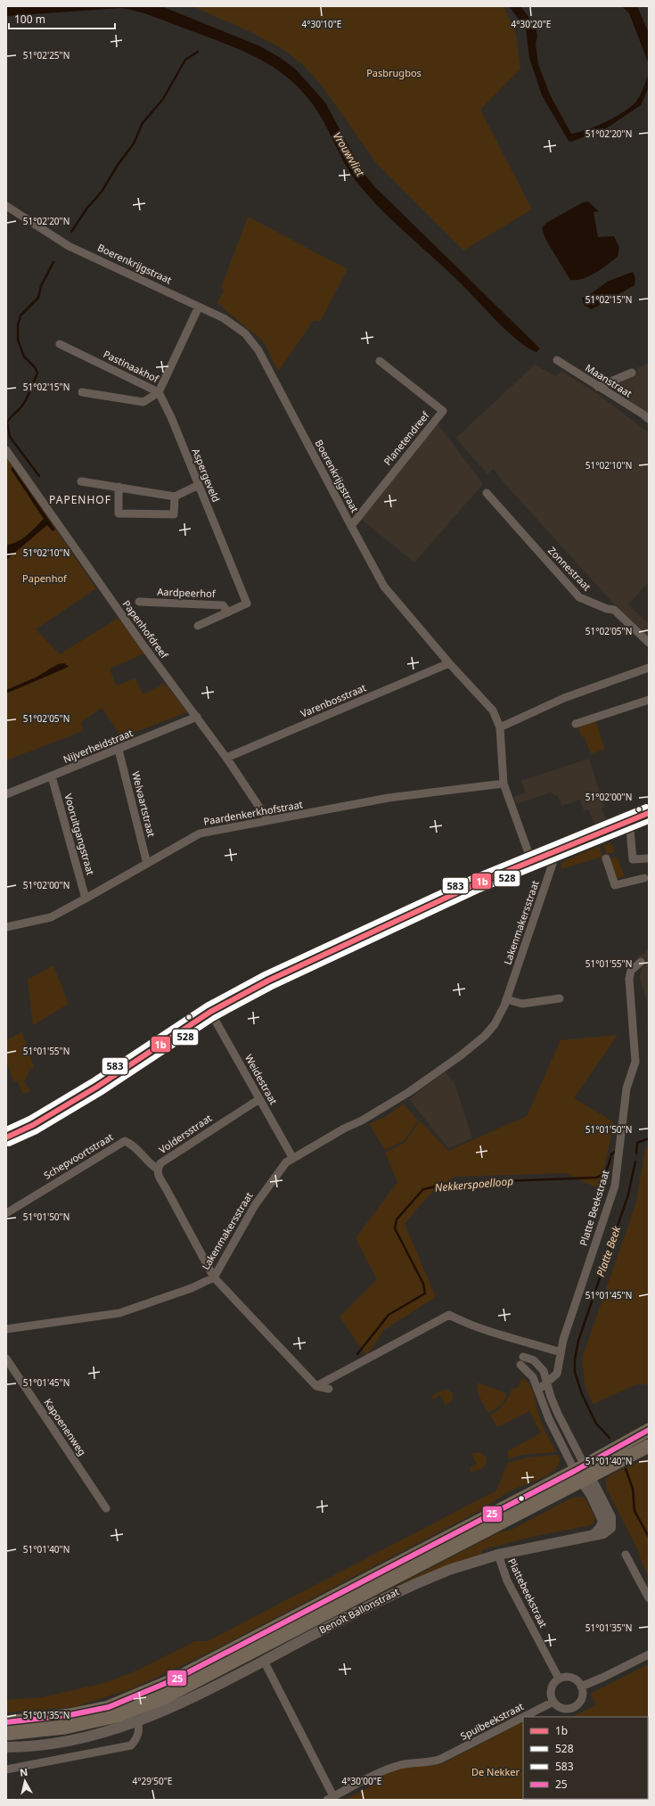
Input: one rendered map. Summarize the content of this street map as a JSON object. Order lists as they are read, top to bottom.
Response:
{
  "streets": {
    "street": [
      "Boerenkrijgstraat",
      "Pastinaakhof",
      "Maanstraat",
      "Planetendreef",
      "Aspergeveld",
      "Zonnestraat",
      "Aardpeerhof",
      "Papenhofdreef",
      "Varenbosstraat",
      "Nijverheidstraat",
      "Welvaartstraat",
      "Paardenkerkhofstraat",
      "Vooruitgangstraat",
      "Lakenmakersstraat",
      "Weidestraat",
      "Voldersstraat",
      "Schepvoortstraat",
      "Platte Beekstraat",
      "Kapoenenweg",
      "Plattebeekstraat",
      "Benoît Ballonstraat",
      "Spuibeekstraat"
    ]
  },
  "crossings": [
    ["Boerenkrijgstraat", "Planetendreef"],
    ["Boerenkrijgstraat", "Varenbosstraat"],
    ["Boerenkrijgstraat", "Paardenkerkhofstraat"],
    ["Pastinaakhof", "Aspergeveld"],
    ["Aspergeveld", "Aardpeerhof"],
    ["Papenhofdreef", "Varenbosstraat"],
    ["Papenhofdreef", "Nijverheidstraat"],
    ["Papenhofdreef", "Paardenkerkhofstraat"],
    ["Nijverheidstraat", "Welvaartstraat"],
    ["Nijverheidstraat", "Vooruitgangstraat"],
    ["Welvaartstraat", "Paardenkerkhofstraat"],
    ["Paardenkerkhofstraat", "Vooruitgangstraat"],
    ["Lakenmakersstraat", "Weidestraat"],
    ["Lakenmakersstraat", "Voldersstraat"],
    ["Weidestraat", "Voldersstraat"],
    ["Voldersstraat", "Schepvoortstraat"],
    ["Plattebeekstraat", "Benoît Ballonstraat"],
    ["Plattebeekstraat", "Spuibeekstraat"]
  ],
  "districts": ["PAPENHOF"],
  "water": ["Vrouwvliet", "Nekkerspoelloop", "Platte Beek"],
  "parks": ["Pasbrugbos", "Papenhof", "De Nekker"],
  "lines": [
    "transit line 583",
    "transit line 1b",
    "transit line 528",
    "transit line 25"
  ],
  "legend": [
    "1b",
    "528",
    "583",
    "25"
  ],
  "scale_bar": "100 m",
  "north": "top",
  "coordinates": [
    "4°30'10\"E",
    "4°30'20\"E",
    "51°02'25\"N",
    "51°02'20\"N",
    "51°02'15\"N",
    "51°02'10\"N",
    "51°02'05\"N",
    "51°02'00\"N",
    "51°01'55\"N",
    "51°01'50\"N",
    "51°01'45\"N",
    "51°01'40\"N",
    "51°01'35\"N",
    "4°29'50\"E",
    "4°30'00\"E"
  ]
}
